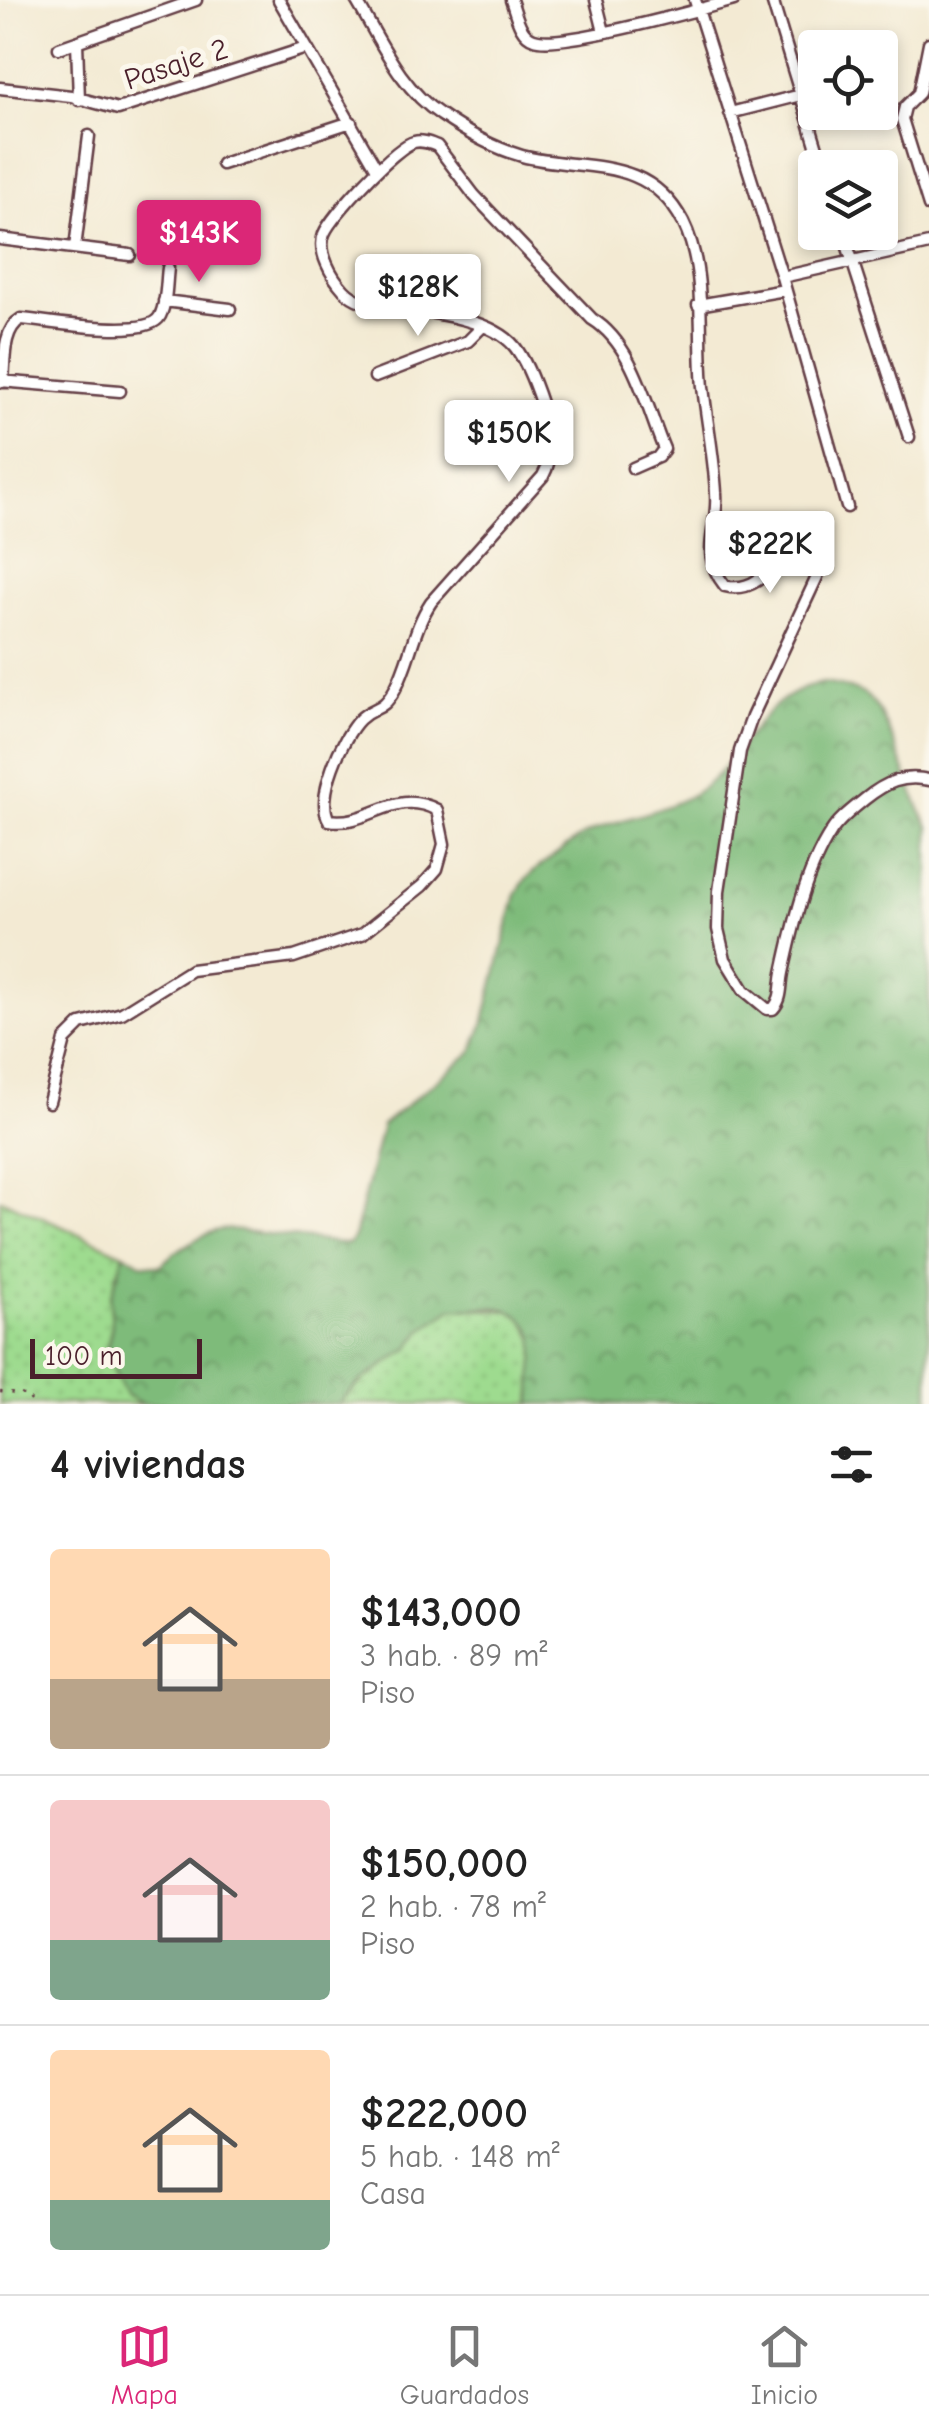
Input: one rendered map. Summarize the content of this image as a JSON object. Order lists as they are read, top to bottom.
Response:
{
  "streets": {
    "street": ["Pasaje 2"]
  },
  "scale_bar": "100 m",
  "page": {
    "price": [
      "$143K",
      "$128K",
      "$150K",
      "$222K"
    ],
    "scale": "100 m",
    "heading": "4 viviendas",
    "list": [
      {
        "name": "$143,000",
        "note": "3 hab. · 89 m² · Piso"
      },
      {
        "name": "$150,000",
        "note": "2 hab. · 78 m² · Piso"
      },
      {
        "name": "$222,000",
        "note": "5 hab. · 148 m² · Casa"
      }
    ],
    "tabs": ["Mapa", "Guardados", "Inicio"]
  }
}
